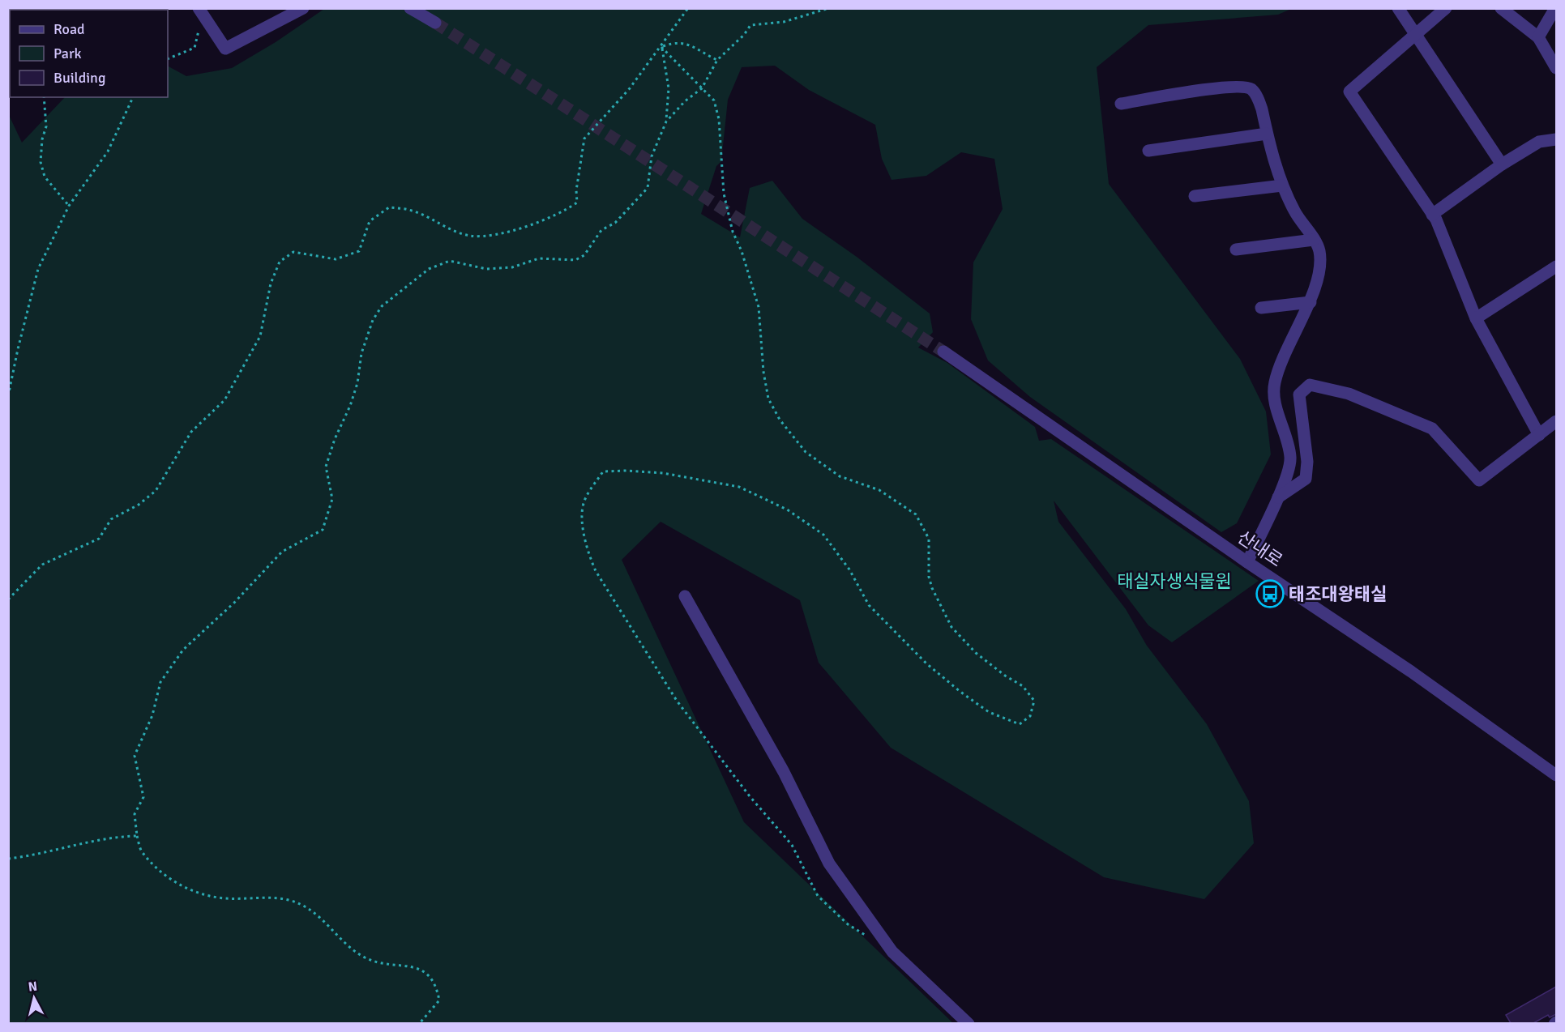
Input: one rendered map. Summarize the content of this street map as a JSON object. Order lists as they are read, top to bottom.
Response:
{
  "streets": {
    "street": ["산내로"]
  },
  "parks": ["태실자생식물원"],
  "places": {
    "bus stop": ["태조대왕태실"]
  },
  "legend": ["Road", "Park", "Building"],
  "north": "top"
}
